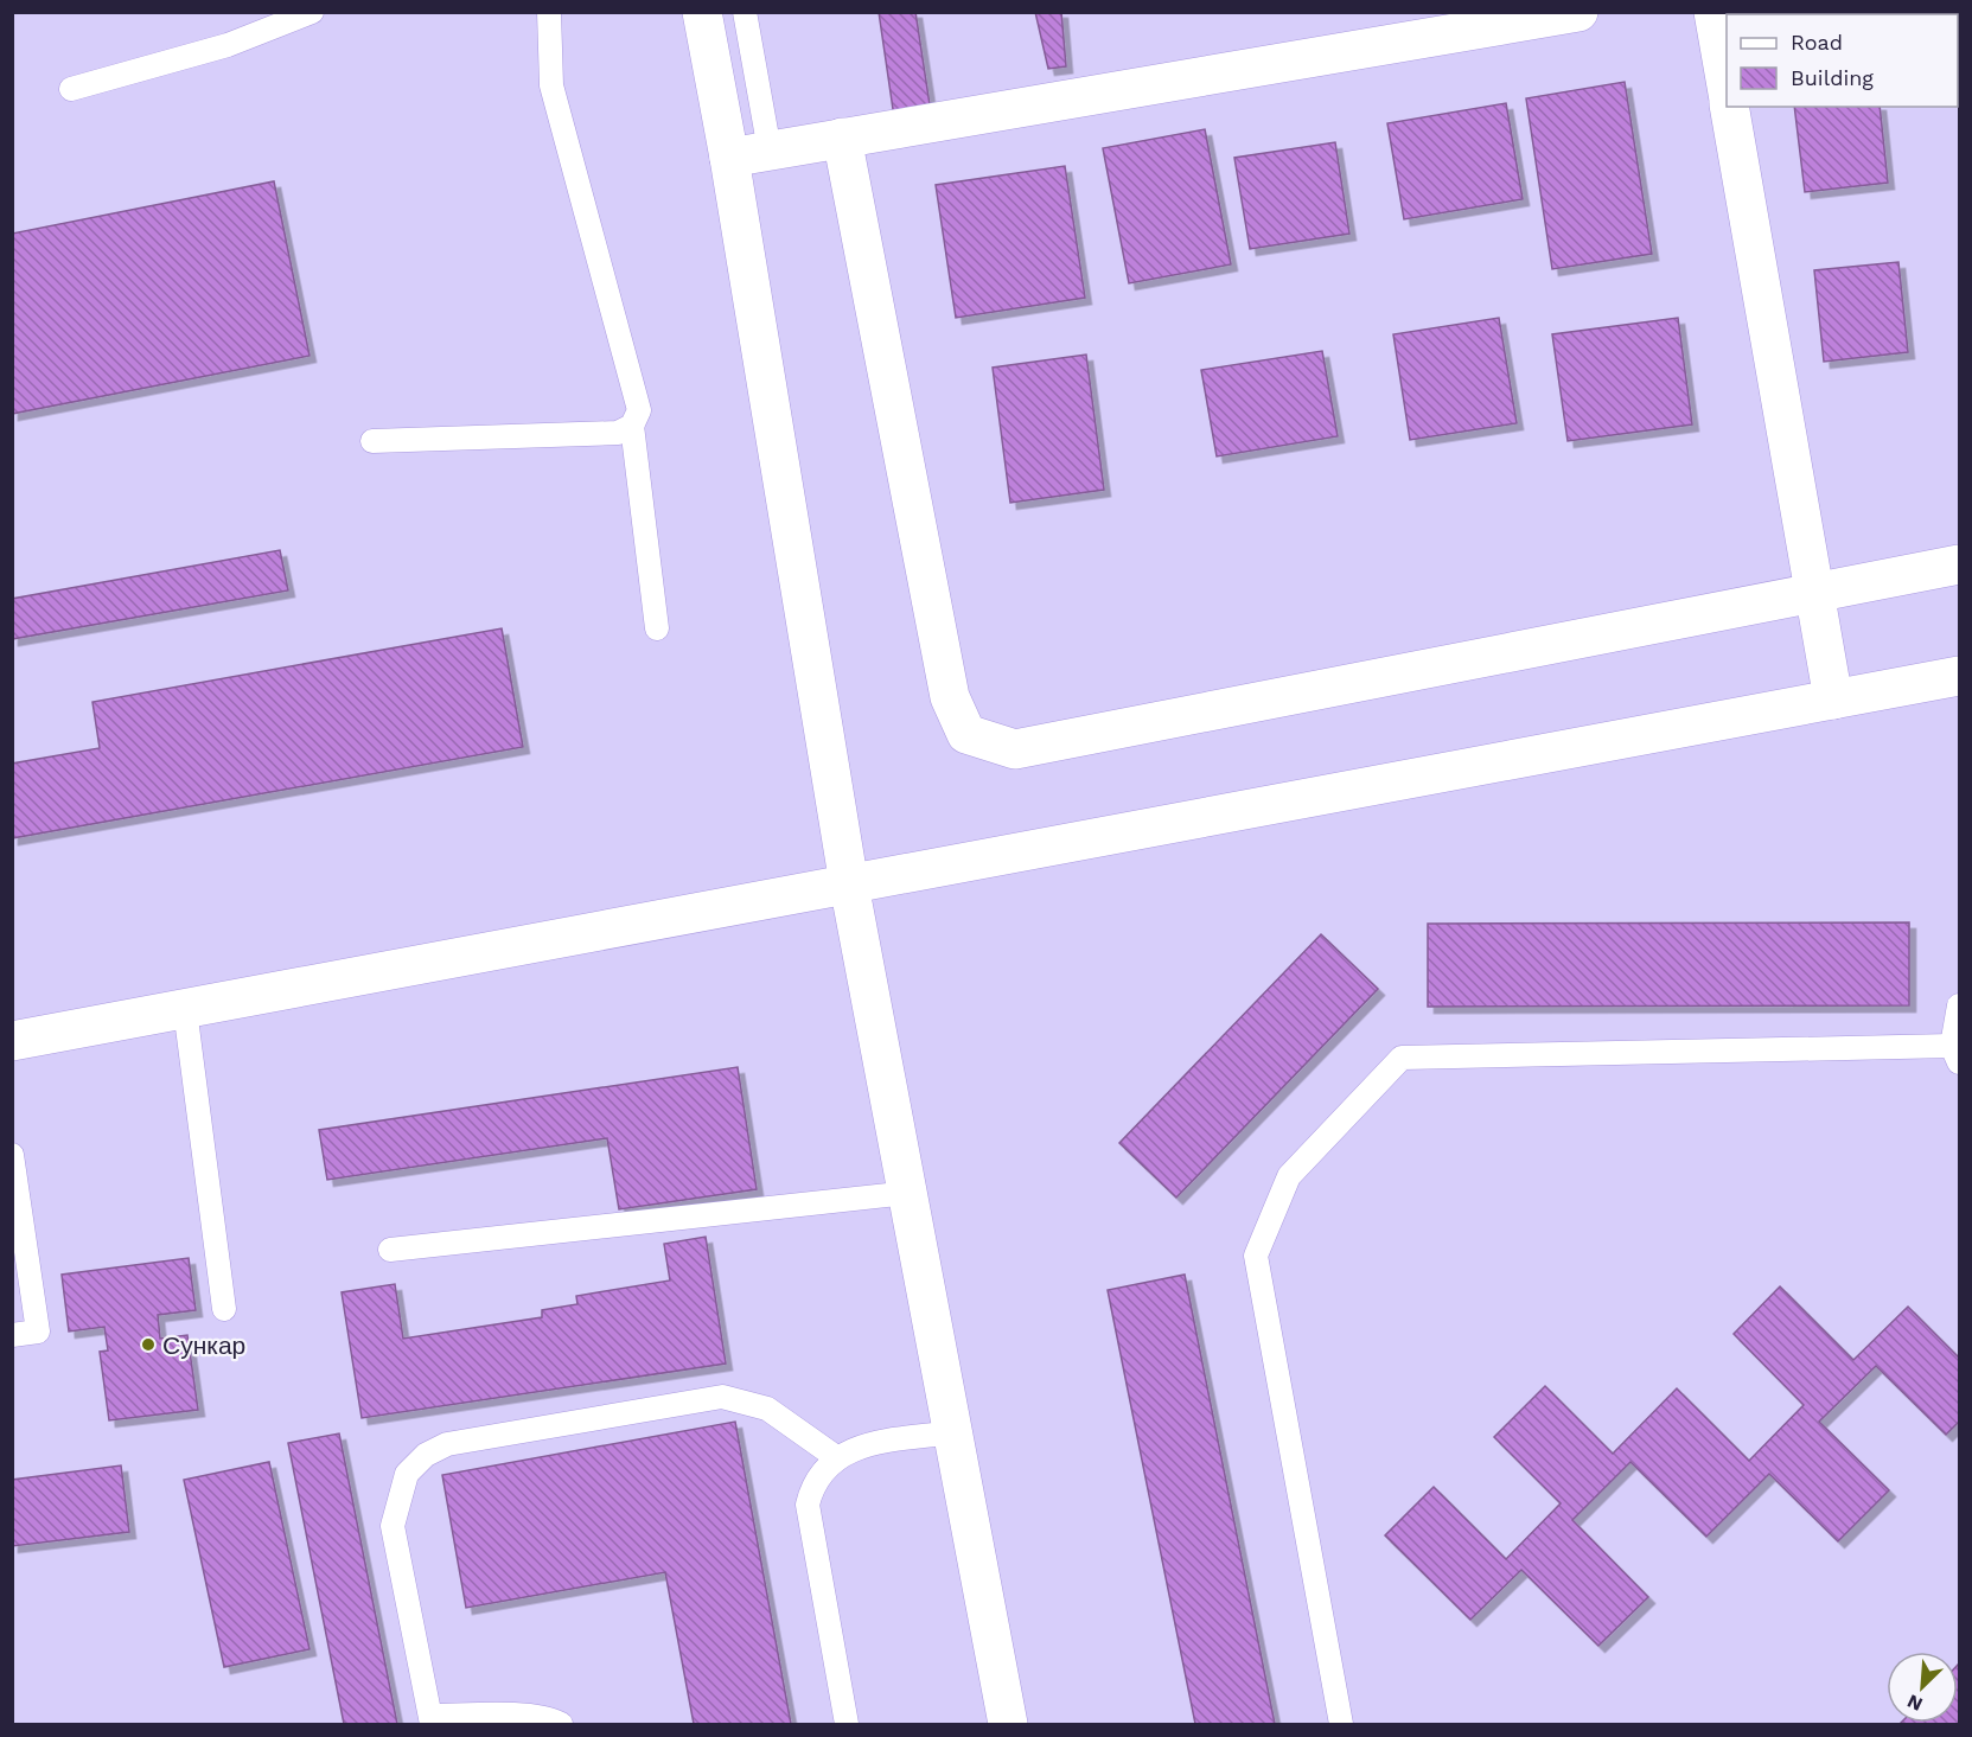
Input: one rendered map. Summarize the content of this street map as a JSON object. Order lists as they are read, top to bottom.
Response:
{
  "places": ["Сункар"],
  "legend": ["Road", "Building"],
  "north": "bottom left"
}
